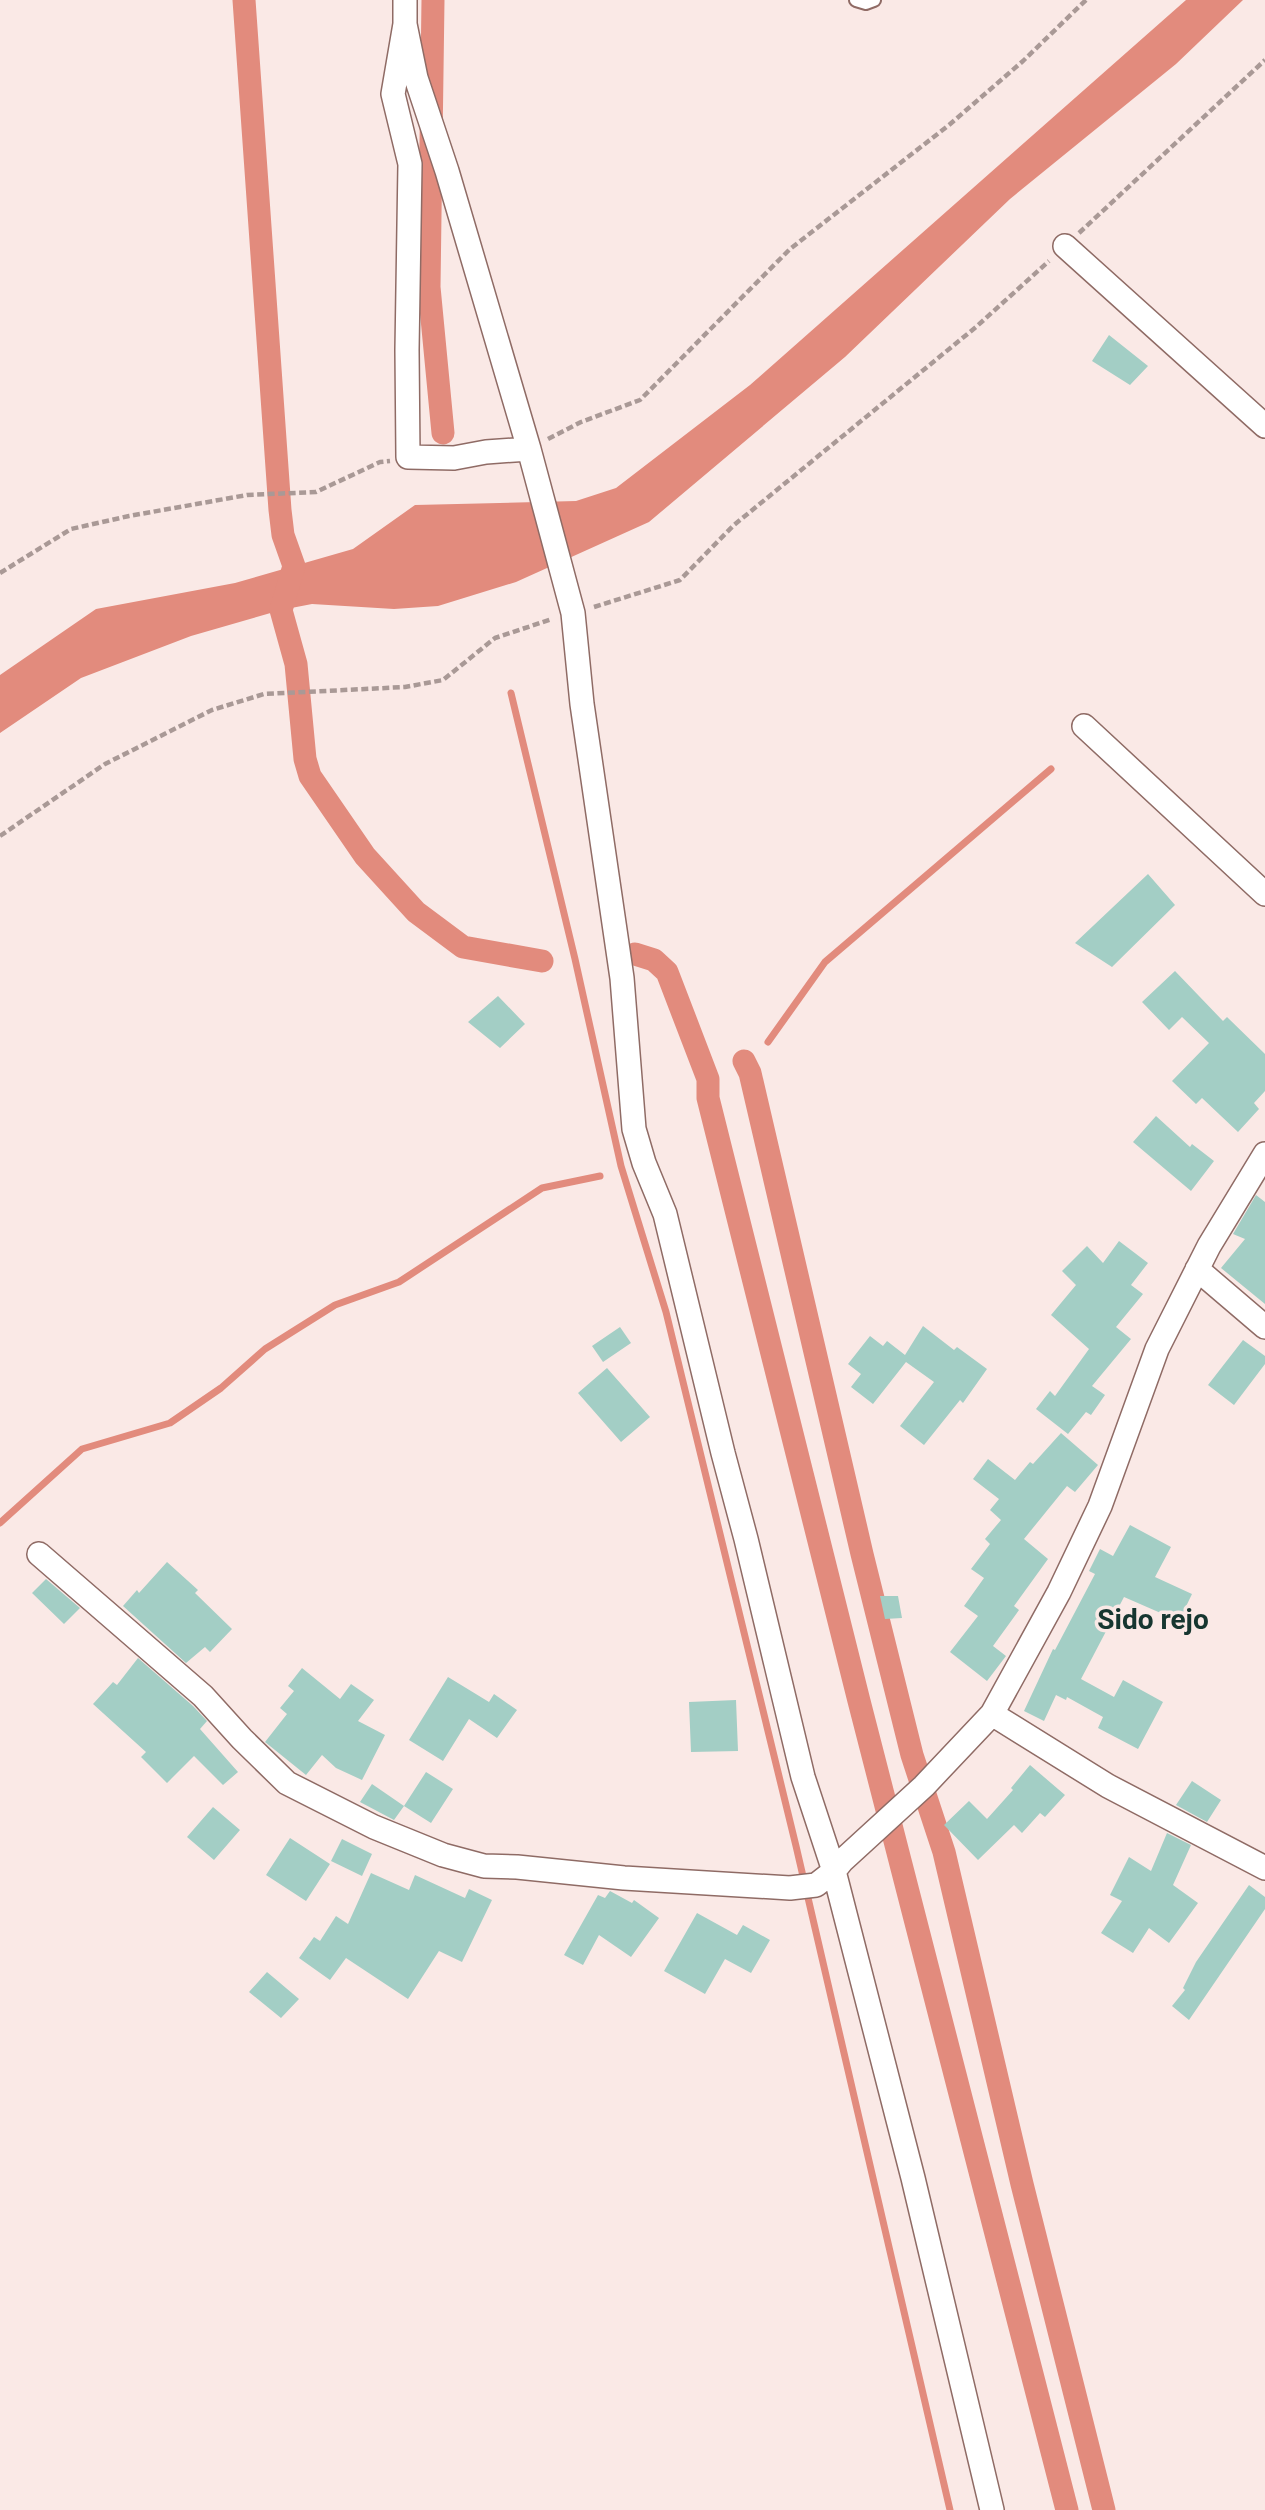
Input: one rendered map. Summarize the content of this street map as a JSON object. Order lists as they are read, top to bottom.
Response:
{
  "districts": ["Sido rejo"]
}
